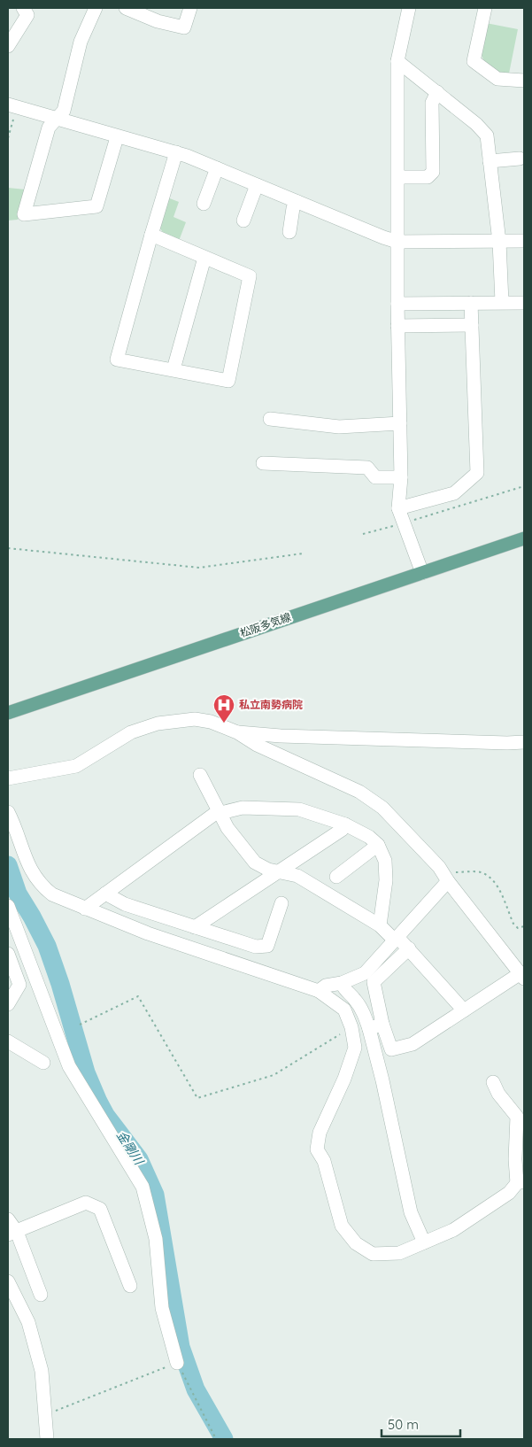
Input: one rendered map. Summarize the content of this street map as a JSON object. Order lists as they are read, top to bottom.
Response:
{
  "streets": {
    "main road": ["松阪多気線"]
  },
  "water": ["金剛川"],
  "places": {
    "hospital": ["私立南勢病院"]
  },
  "scale_bar": "50 m"
}
